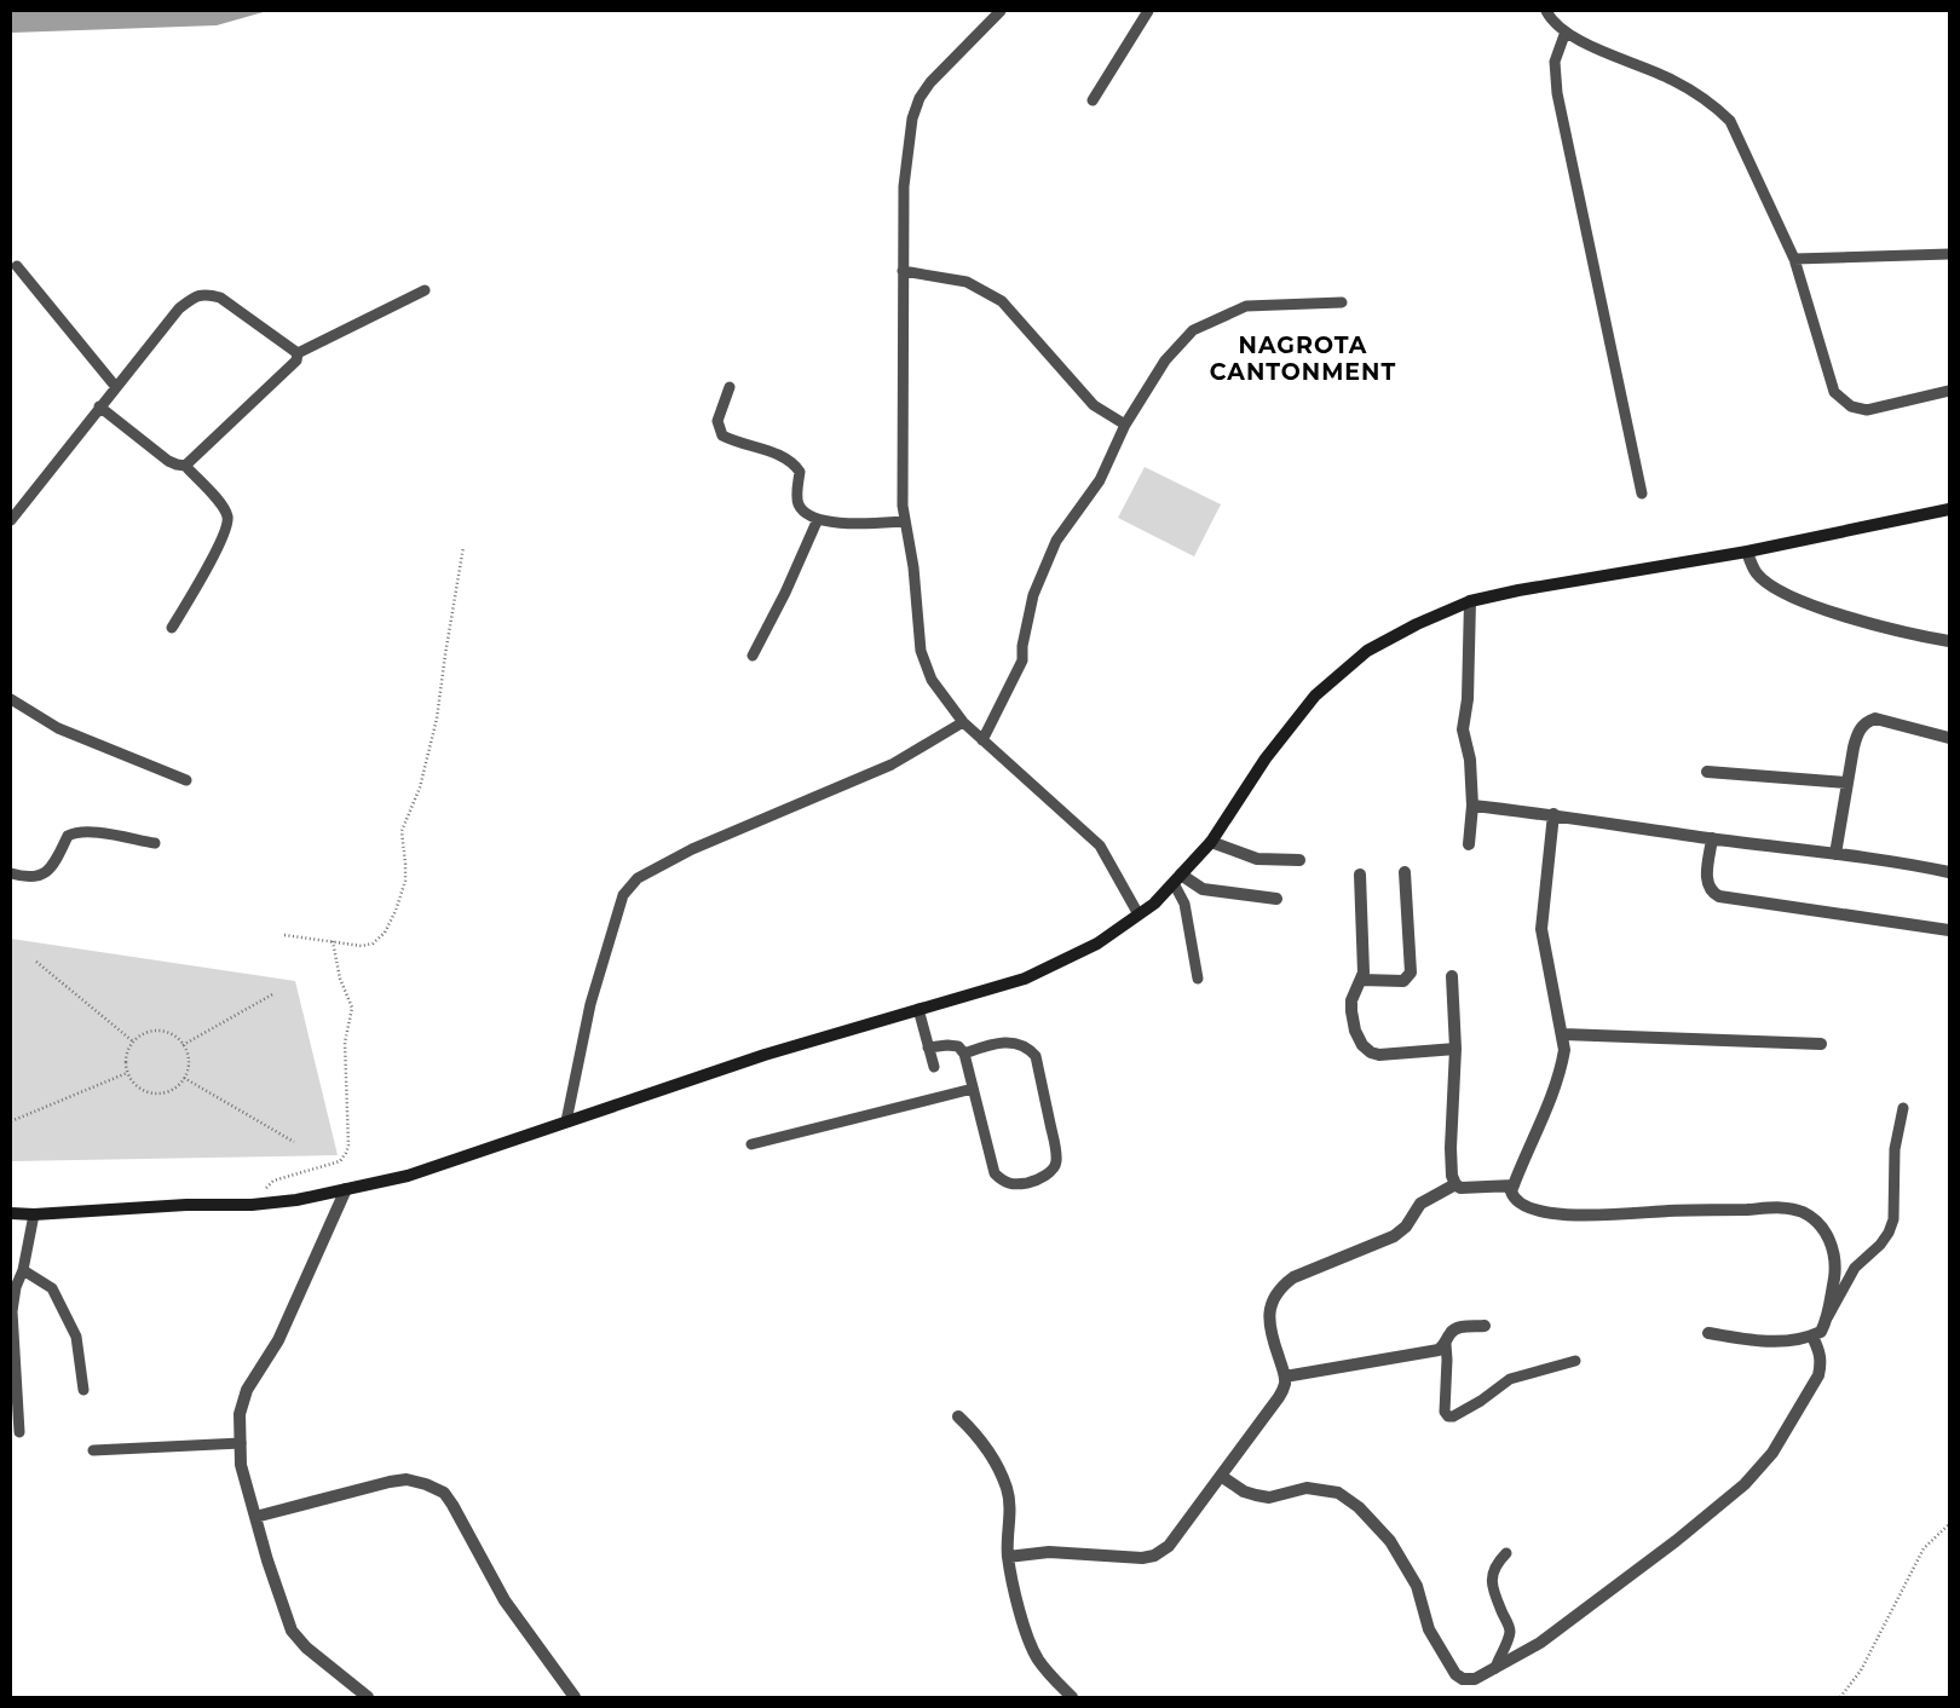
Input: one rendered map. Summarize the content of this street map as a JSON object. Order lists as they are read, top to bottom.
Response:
{
  "districts": ["NAGROTA CANTONMENT"]
}
